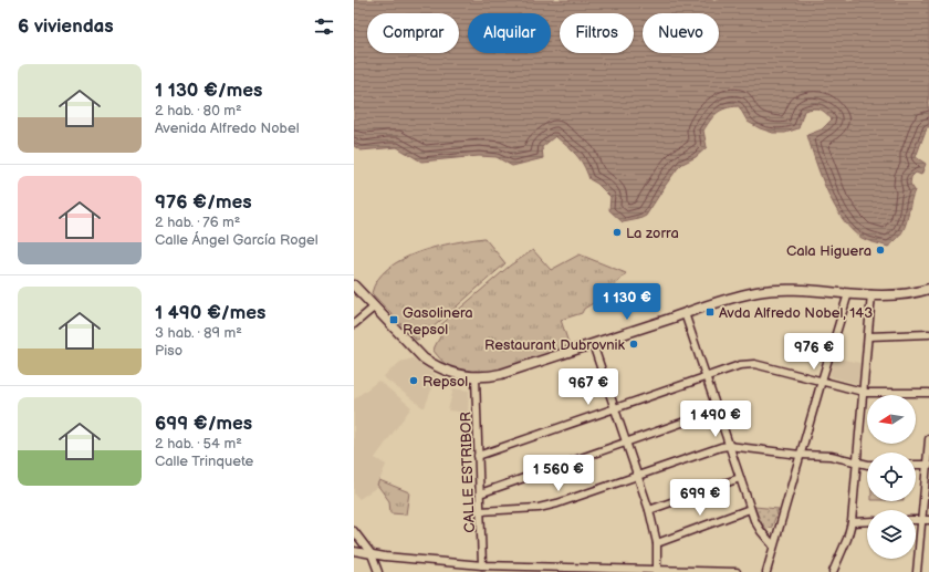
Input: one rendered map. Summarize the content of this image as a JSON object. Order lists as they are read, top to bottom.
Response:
{
  "streets": {
    "street": ["CALLE ESTRIBOR"]
  },
  "places": {
    "other": [
      "La zorra",
      "Cala Higuera",
      "Restaurant Dubrovnik",
      "Repsol"
    ],
    "transit": ["Avda Alfredo Nobel, 143", "Gasolinera Repsol"]
  },
  "north": "left",
  "page": {
    "heading": "6 viviendas",
    "chip": [
      "Comprar",
      "Alquilar",
      "Filtros",
      "Nuevo"
    ],
    "list": [
      {
        "name": "1 130 €/mes",
        "note": "2 hab. · 80 m² · Avenida Alfredo Nobel"
      },
      {
        "name": "976 €/mes",
        "note": "2 hab. · 76 m² · Calle Ángel García Rogel"
      },
      {
        "name": "1 490 €/mes",
        "note": "3 hab. · 89 m² · Piso"
      },
      {
        "name": "699 €/mes",
        "note": "2 hab. · 54 m² · Calle Trinquete"
      }
    ],
    "price": [
      "1 130 €",
      "976 €",
      "967 €",
      "1 490 €",
      "1 560 €",
      "699 €"
    ]
  }
}
